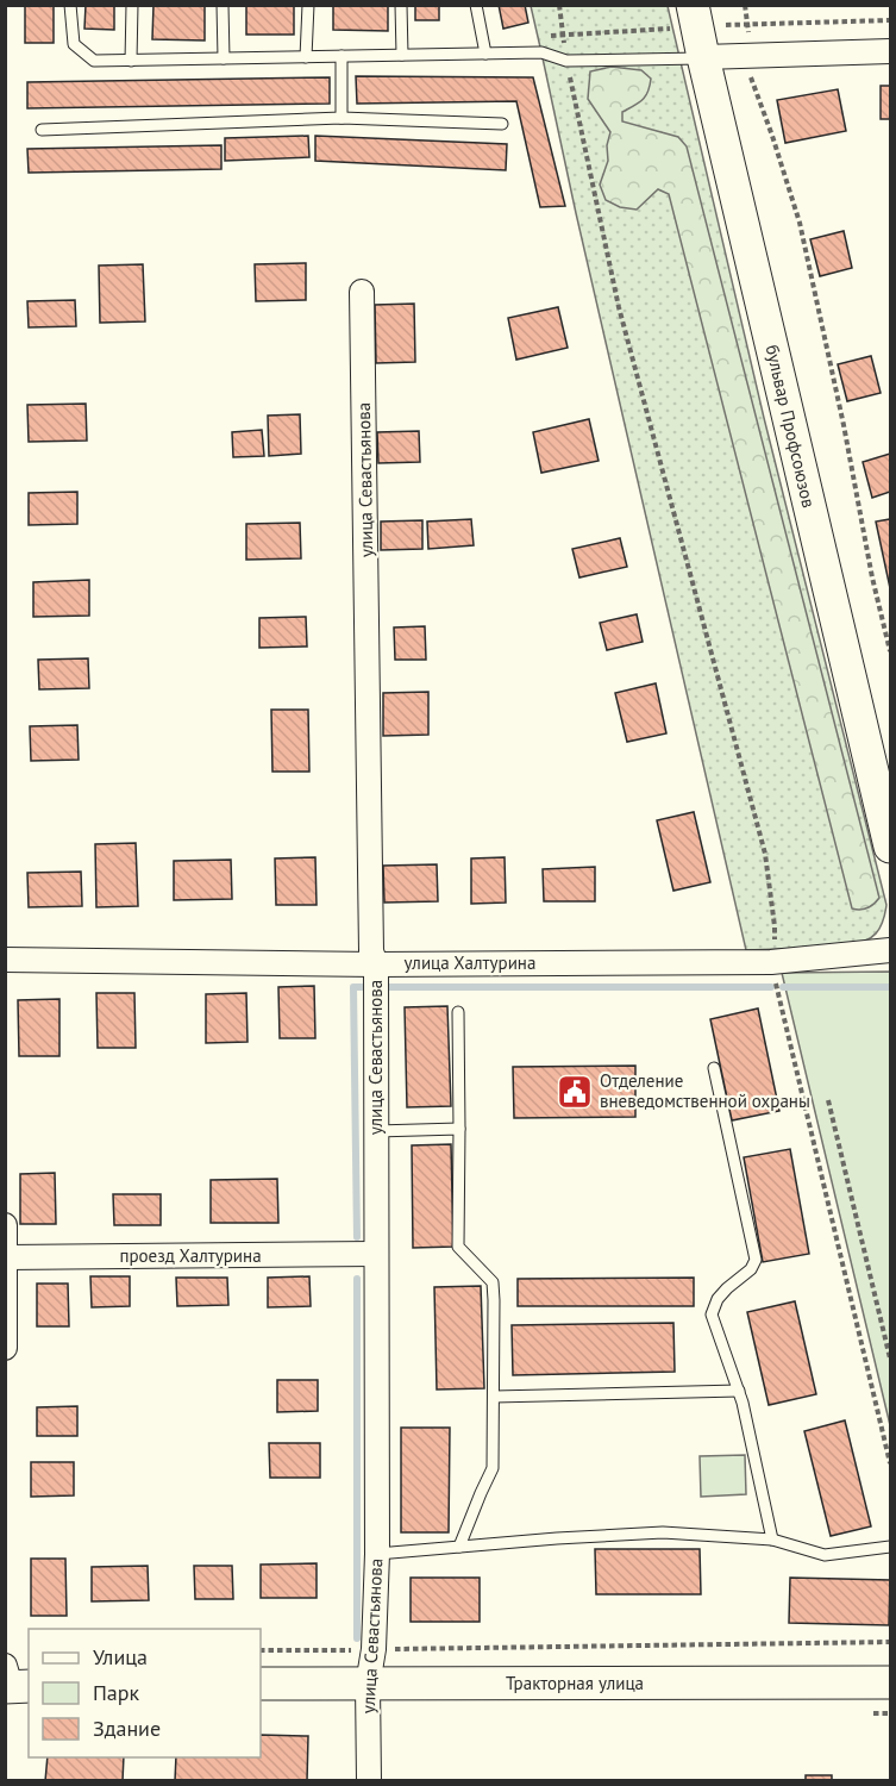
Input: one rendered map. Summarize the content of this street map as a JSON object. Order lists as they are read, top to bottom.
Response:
{
  "streets": {
    "main road": ["бульвар Профсоюзов", "Тракторная улица"],
    "street": ["улица Севастьянова", "улица Халтурина", "проезд Халтурина"]
  },
  "crossings": [
    ["улица Севастьянова", "улица Халтурина"],
    ["улица Севастьянова", "проезд Халтурина"],
    ["улица Севастьянова", "Тракторная улица"]
  ],
  "places": {
    "public building": ["Отделение вневедомственной охраны"]
  },
  "legend": ["Улица", "Парк", "Здание"]
}
